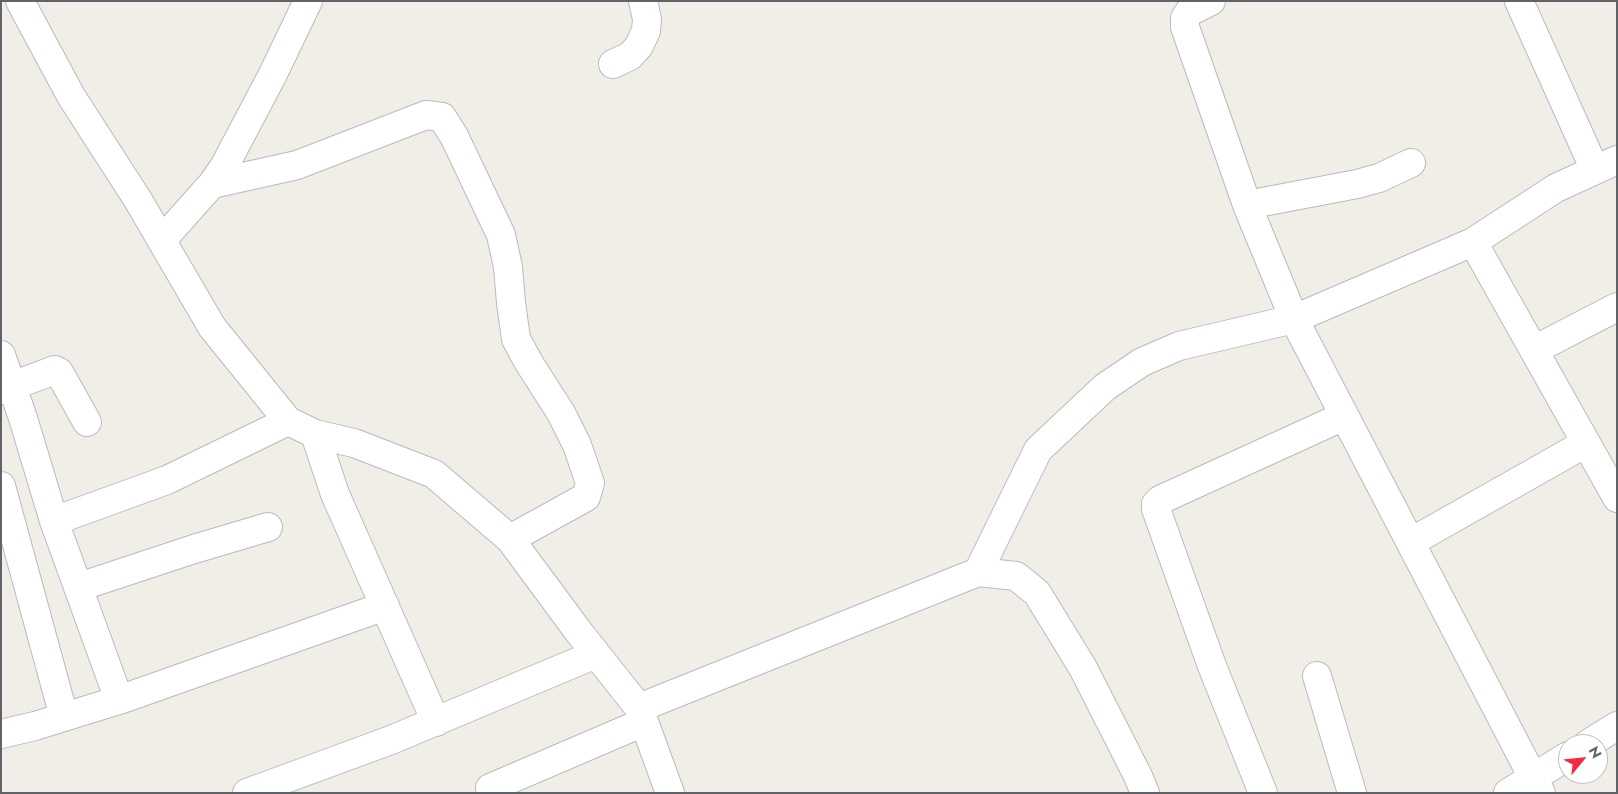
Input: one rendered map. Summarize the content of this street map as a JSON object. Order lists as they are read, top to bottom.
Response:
{
  "north": "top right"
}
